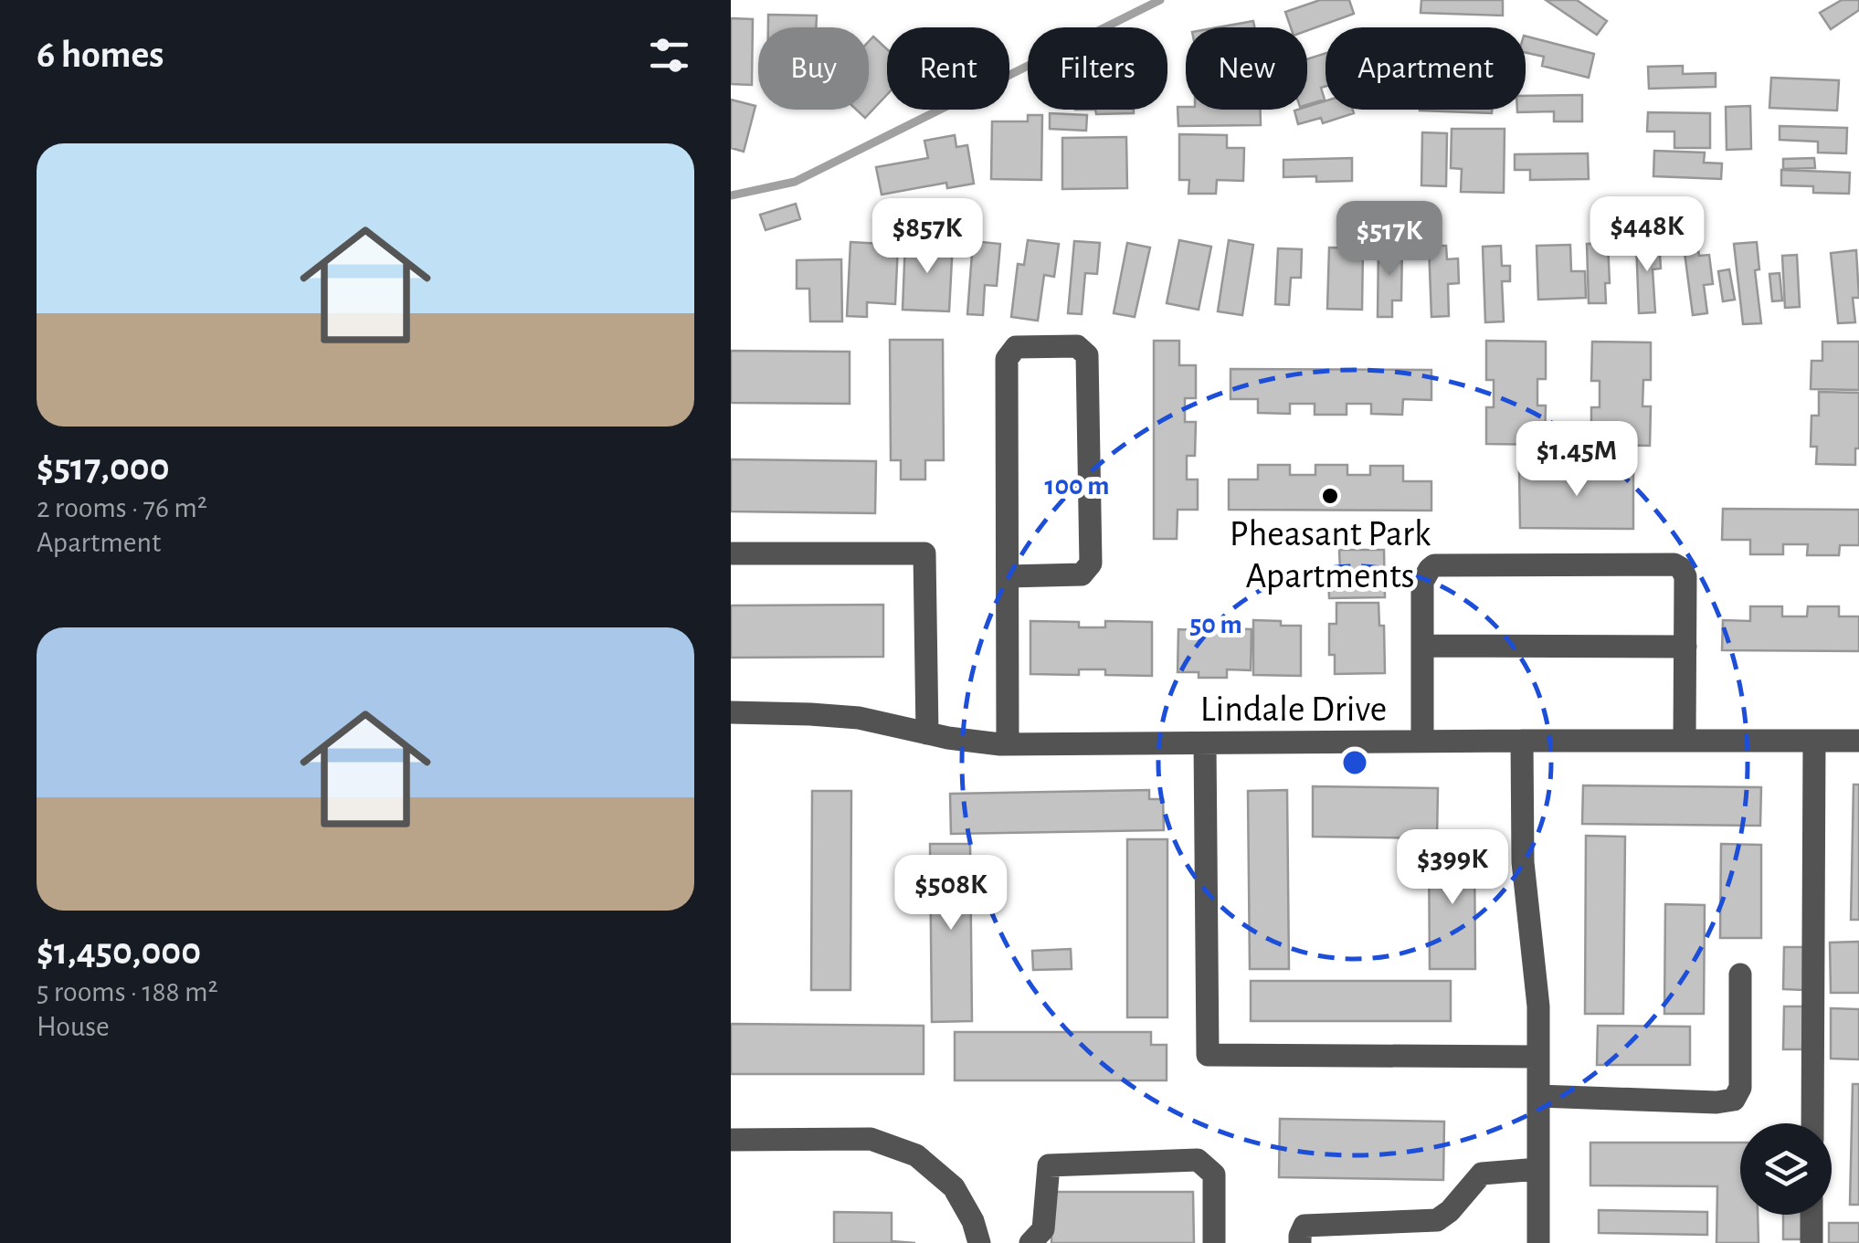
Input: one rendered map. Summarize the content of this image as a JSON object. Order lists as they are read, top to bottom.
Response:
{
  "streets": {
    "street": ["Lindale Drive"]
  },
  "places": ["Pheasant Park Apartments"],
  "page": {
    "heading": "6 homes",
    "chip": [
      "Buy",
      "Rent",
      "Filters",
      "New",
      "Apartment"
    ],
    "list": [
      {
        "name": "$517,000",
        "note": "2 rooms · 76 m² · Apartment"
      },
      {
        "name": "$1,450,000",
        "note": "5 rooms · 188 m² · House"
      }
    ],
    "price": [
      "$448K",
      "$857K",
      "$517K",
      "$1.45M",
      "$399K",
      "$508K"
    ]
  },
  "rings": ["100 m", "50 m"]
}
